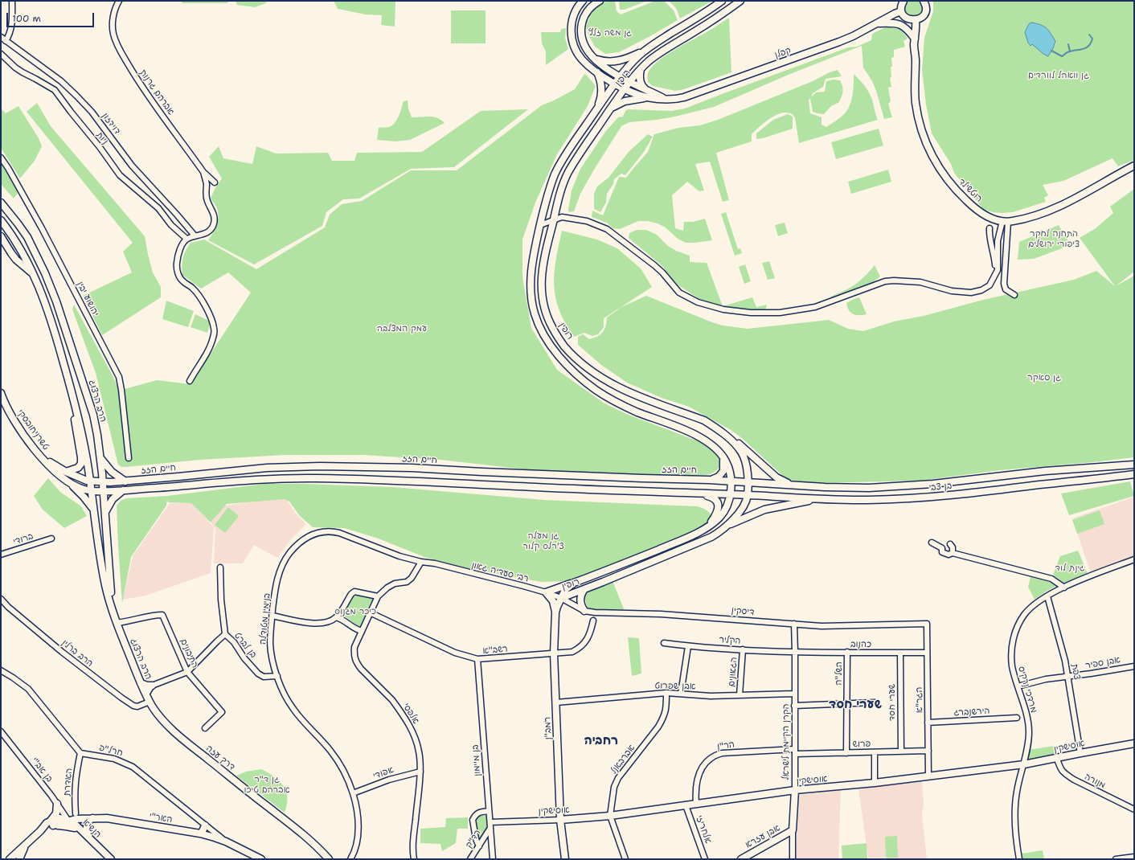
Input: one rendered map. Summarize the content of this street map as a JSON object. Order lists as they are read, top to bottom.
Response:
{
  "streets": {
    "street": [
      "קפלן",
      "רופין",
      "אברהם גרנות",
      "דוידזון",
      "ניות",
      "רוטשילד",
      "יהושוע יבין",
      "הרב הרצוג",
      "טשרניחובסקי",
      "חיים הזז",
      "בן צבי",
      "ברודי",
      "רבי סעדיה גאון",
      "דיסקין",
      "בנימין מטודלה",
      "הקליר",
      "כהנוב",
      "בן לברט",
      "רשב\"א",
      "הרב ברלין",
      "התיבונים",
      "אבן ספיר",
      "הגאונים",
      "צפת",
      "השל\"ה",
      "אבן שפרוט",
      "מרדכי נרקיס",
      "הגר\"א",
      "שערי חסד",
      "הירשנברג",
      "אלפסי",
      "רמב\"ן",
      "הקרן הקיימת לישראל",
      "פרוש",
      "הר\"ן",
      "אוסישקין",
      "חרל\"פ",
      "דרך עזה",
      "אברבאנל",
      "בן מיימון",
      "בן אב\"י",
      "אפודי",
      "מנורה",
      "האדרת",
      "האר\"י",
      "הנשיא",
      "אלחריזי",
      "אבן עזרא",
      "רד\"ק"
    ]
  },
  "crossings": [
    ["קפלן", "רופין"],
    ["רופין", "חיים הזז"],
    ["רופין", "בן צבי"],
    ["רופין", "רבי סעדיה גאון"],
    ["רופין", "דיסקין"],
    ["רופין", "רמב\"ן"],
    ["הרב הרצוג", "טשרניחובסקי"],
    ["הרב הרצוג", "חיים הזז"],
    ["הרב הרצוג", "הרב ברלין"],
    ["הרב הרצוג", "התיבונים"],
    ["הרב הרצוג", "דרך עזה"],
    ["טשרניחובסקי", "חיים הזז"],
    ["חיים הזז", "בן צבי"],
    ["רבי סעדיה גאון", "דיסקין"],
    ["רבי סעדיה גאון", "בנימין מטודלה"],
    ["רבי סעדיה גאון", "רמב\"ן"],
    ["דיסקין", "הגר\"א"],
    ["דיסקין", "רמב\"ן"],
    ["דיסקין", "הקרן הקיימת לישראל"],
    ["בנימין מטודלה", "בן לברט"],
    ["בנימין מטודלה", "אפודי"],
    ["הקליר", "כהנוב"],
    ["הקליר", "הגאונים"],
    ["הקליר", "הקרן הקיימת לישראל"],
    ["כהנוב", "השל\"ה"],
    ["כהנוב", "הגר\"א"],
    ["כהנוב", "שערי חסד"],
    ["כהנוב", "הקרן הקיימת לישראל"],
    ["רשב\"א", "אלפסי"],
    ["רשב\"א", "רמב\"ן"],
    ["רשב\"א", "בן מיימון"],
    ["הרב ברלין", "דרך עזה"],
    ["אבן ספיר", "צפת"],
    ["אבן ספיר", "מרדכי נרקיס"],
    ["הגאונים", "אבן שפרוט"],
    ["צפת", "מרדכי נרקיס"],
    ["צפת", "אוסישקין"],
    ["השל\"ה", "פרוש"],
    ["אבן שפרוט", "רמב\"ן"],
    ["אבן שפרוט", "הקרן הקיימת לישראל"],
    ["אבן שפרוט", "אברבאנל"],
    ["מרדכי נרקיס", "אוסישקין"],
    ["הגר\"א", "הירשנברג"],
    ["הגר\"א", "פרוש"],
    ["הגר\"א", "אוסישקין"],
    ["שערי חסד", "פרוש"],
    ["אלפסי", "אפודי"],
    ["רמב\"ן", "אוסישקין"],
    ["הקרן הקיימת לישראל", "פרוש"],
    ["הקרן הקיימת לישראל", "הר\"ן"],
    ["הקרן הקיימת לישראל", "אוסישקין"],
    ["הקרן הקיימת לישראל", "אבן עזרא"],
    ["פרוש", "הר\"ן"],
    ["הר\"ן", "אוסישקין"],
    ["אוסישקין", "אברבאנל"],
    ["אוסישקין", "בן מיימון"],
    ["אוסישקין", "מנורה"],
    ["אוסישקין", "אלחריזי"],
    ["אוסישקין", "רד\"ק"],
    ["חרל\"פ", "האדרת"],
    ["חרל\"פ", "האר\"י"],
    ["בן מיימון", "רד\"ק"],
    ["בן אב\"י", "האר\"י"],
    ["בן אב\"י", "הנשיא"],
    ["האר\"י", "הנשיא"]
  ],
  "districts": ["שערי חסד", "רחביה"],
  "parks": [
    "גן משה זלץ",
    "גן וואהל לוורדים",
    "התחנה לחקר ציפורי ירושלים",
    "עמק המצלבה",
    "גן סאקר",
    "גן מעלה צ'רלס קלור",
    "גינת לוד",
    "כיכר מגנוס",
    "גן ד\"ר אברהם טיכו"
  ],
  "scale_bar": "100 m"
}
